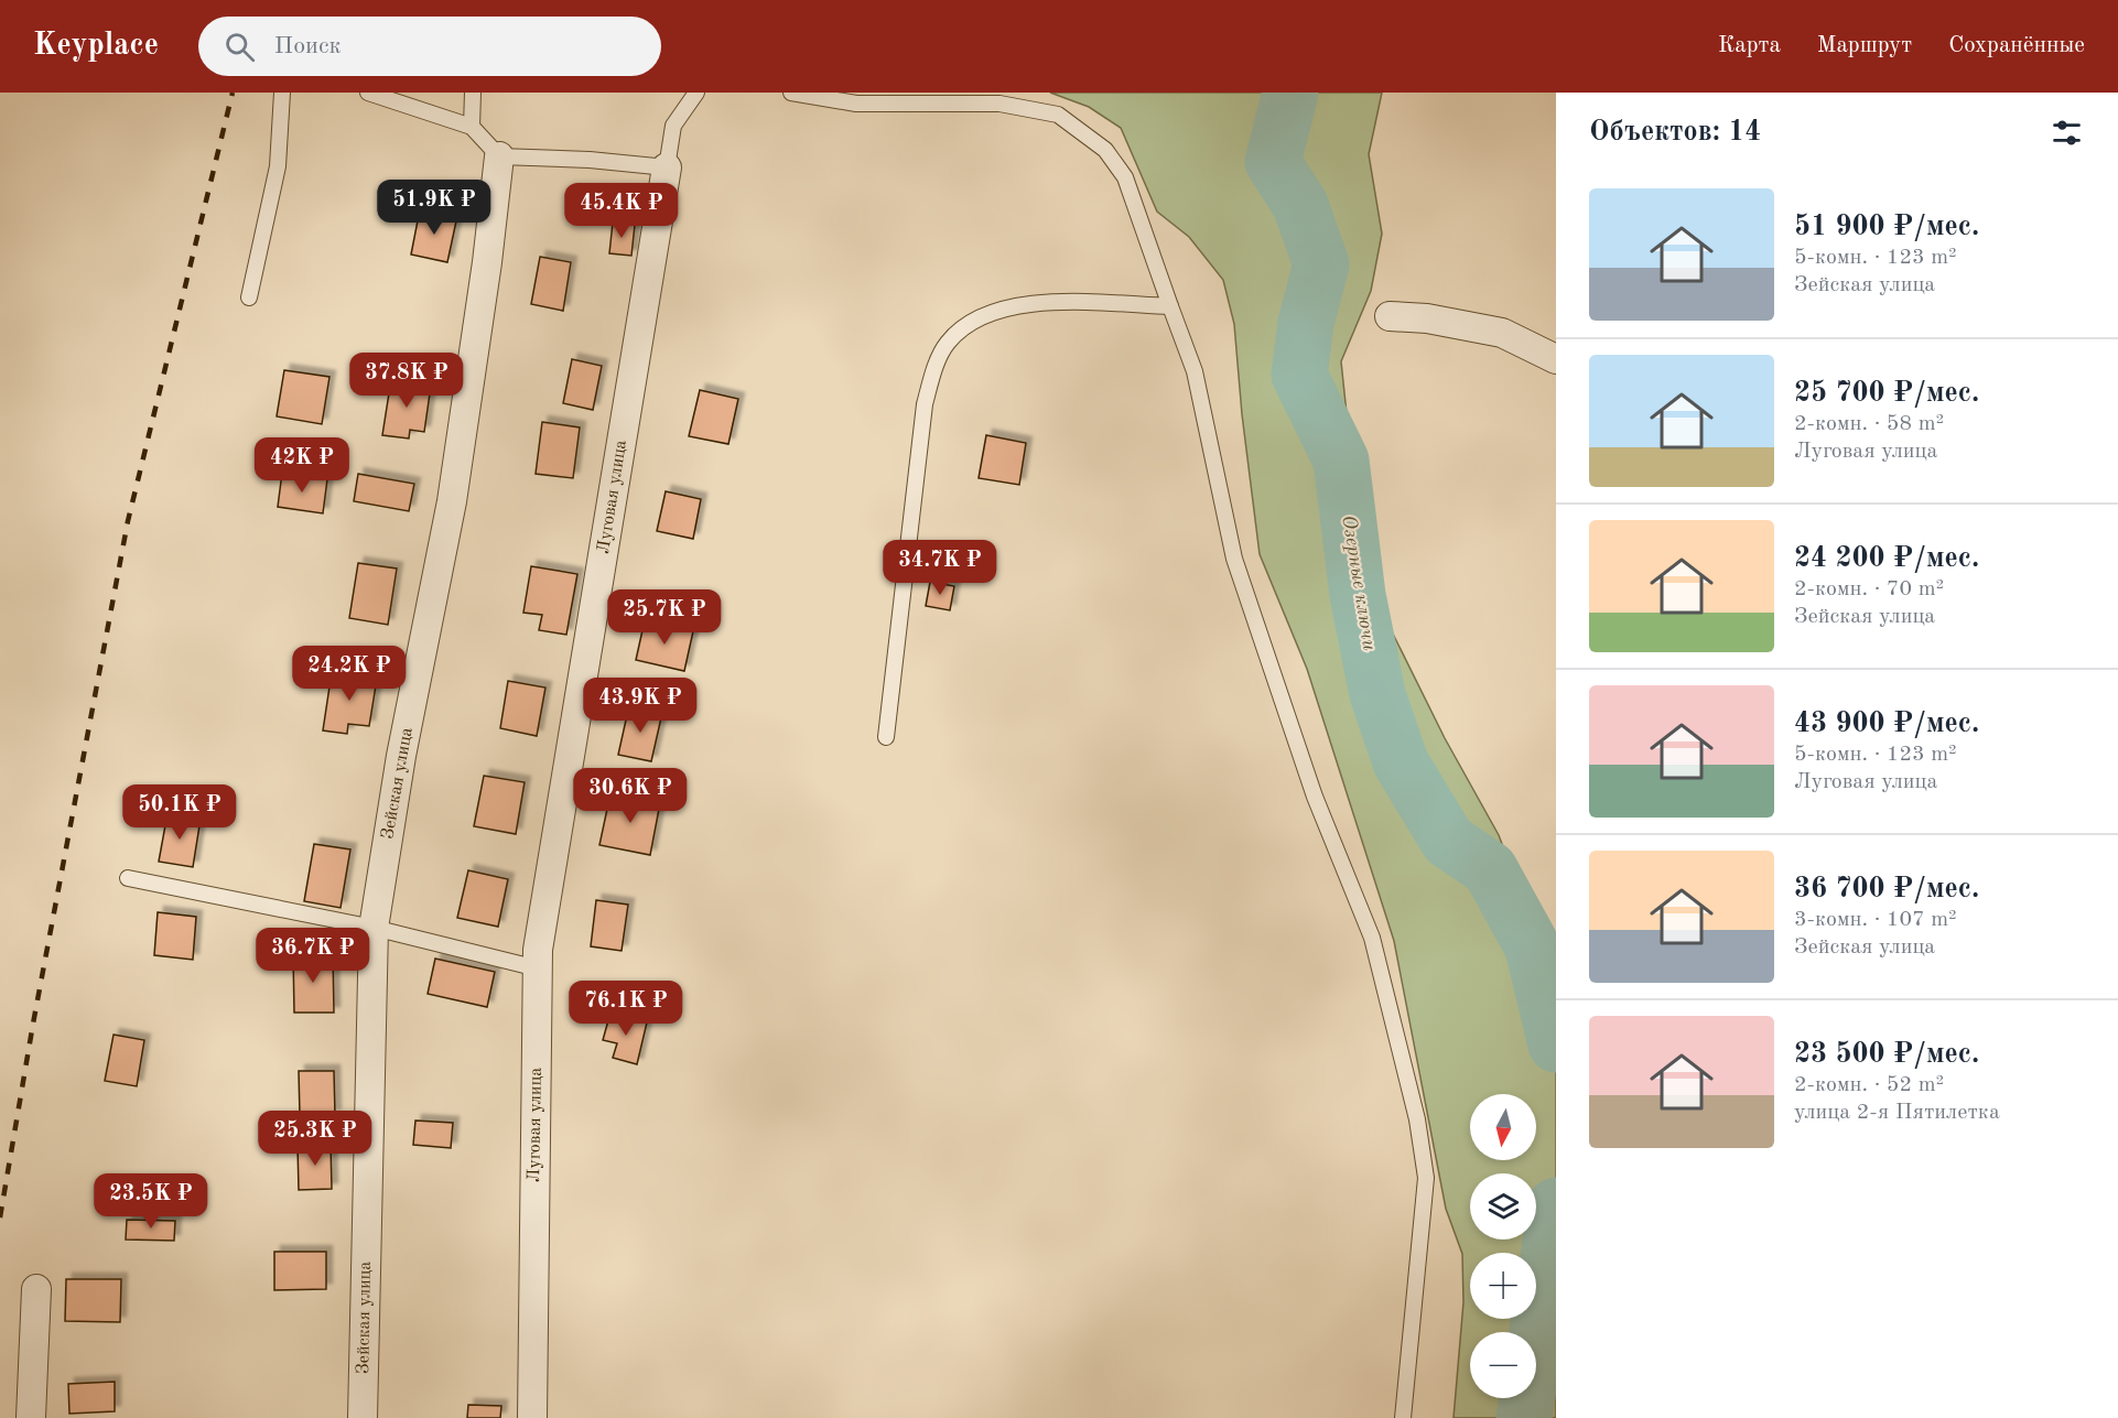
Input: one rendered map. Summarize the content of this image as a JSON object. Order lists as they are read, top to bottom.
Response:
{
  "streets": {
    "street": ["Луговая улица", "Зейская улица"]
  },
  "water": ["Озерные ключи"],
  "north": "bottom",
  "page": {
    "header": "Keyplace",
    "search": "Поиск",
    "nav": ["Карта", "Маршрут", "Сохранённые"],
    "heading": "Объектов: 14",
    "list": [
      {
        "name": "51 900 ₽/мес.",
        "note": "5-комн. · 123 m² · Зейская улица"
      },
      {
        "name": "25 700 ₽/мес.",
        "note": "2-комн. · 58 m² · Луговая улица"
      },
      {
        "name": "24 200 ₽/мес.",
        "note": "2-комн. · 70 m² · Зейская улица"
      },
      {
        "name": "43 900 ₽/мес.",
        "note": "5-комн. · 123 m² · Луговая улица"
      },
      {
        "name": "36 700 ₽/мес.",
        "note": "3-комн. · 107 m² · Зейская улица"
      },
      {
        "name": "23 500 ₽/мес.",
        "note": "2-комн. · 52 m² · улица 2-я Пятилетка"
      }
    ],
    "price": [
      "51.9K ₽",
      "45.4K ₽",
      "37.8K ₽",
      "42K ₽",
      "34.7K ₽",
      "25.7K ₽",
      "24.2K ₽",
      "43.9K ₽",
      "30.6K ₽",
      "50.1K ₽",
      "36.7K ₽",
      "76.1K ₽",
      "25.3K ₽",
      "23.5K ₽"
    ],
    "map_buttons": ["+", "−"]
  }
}
